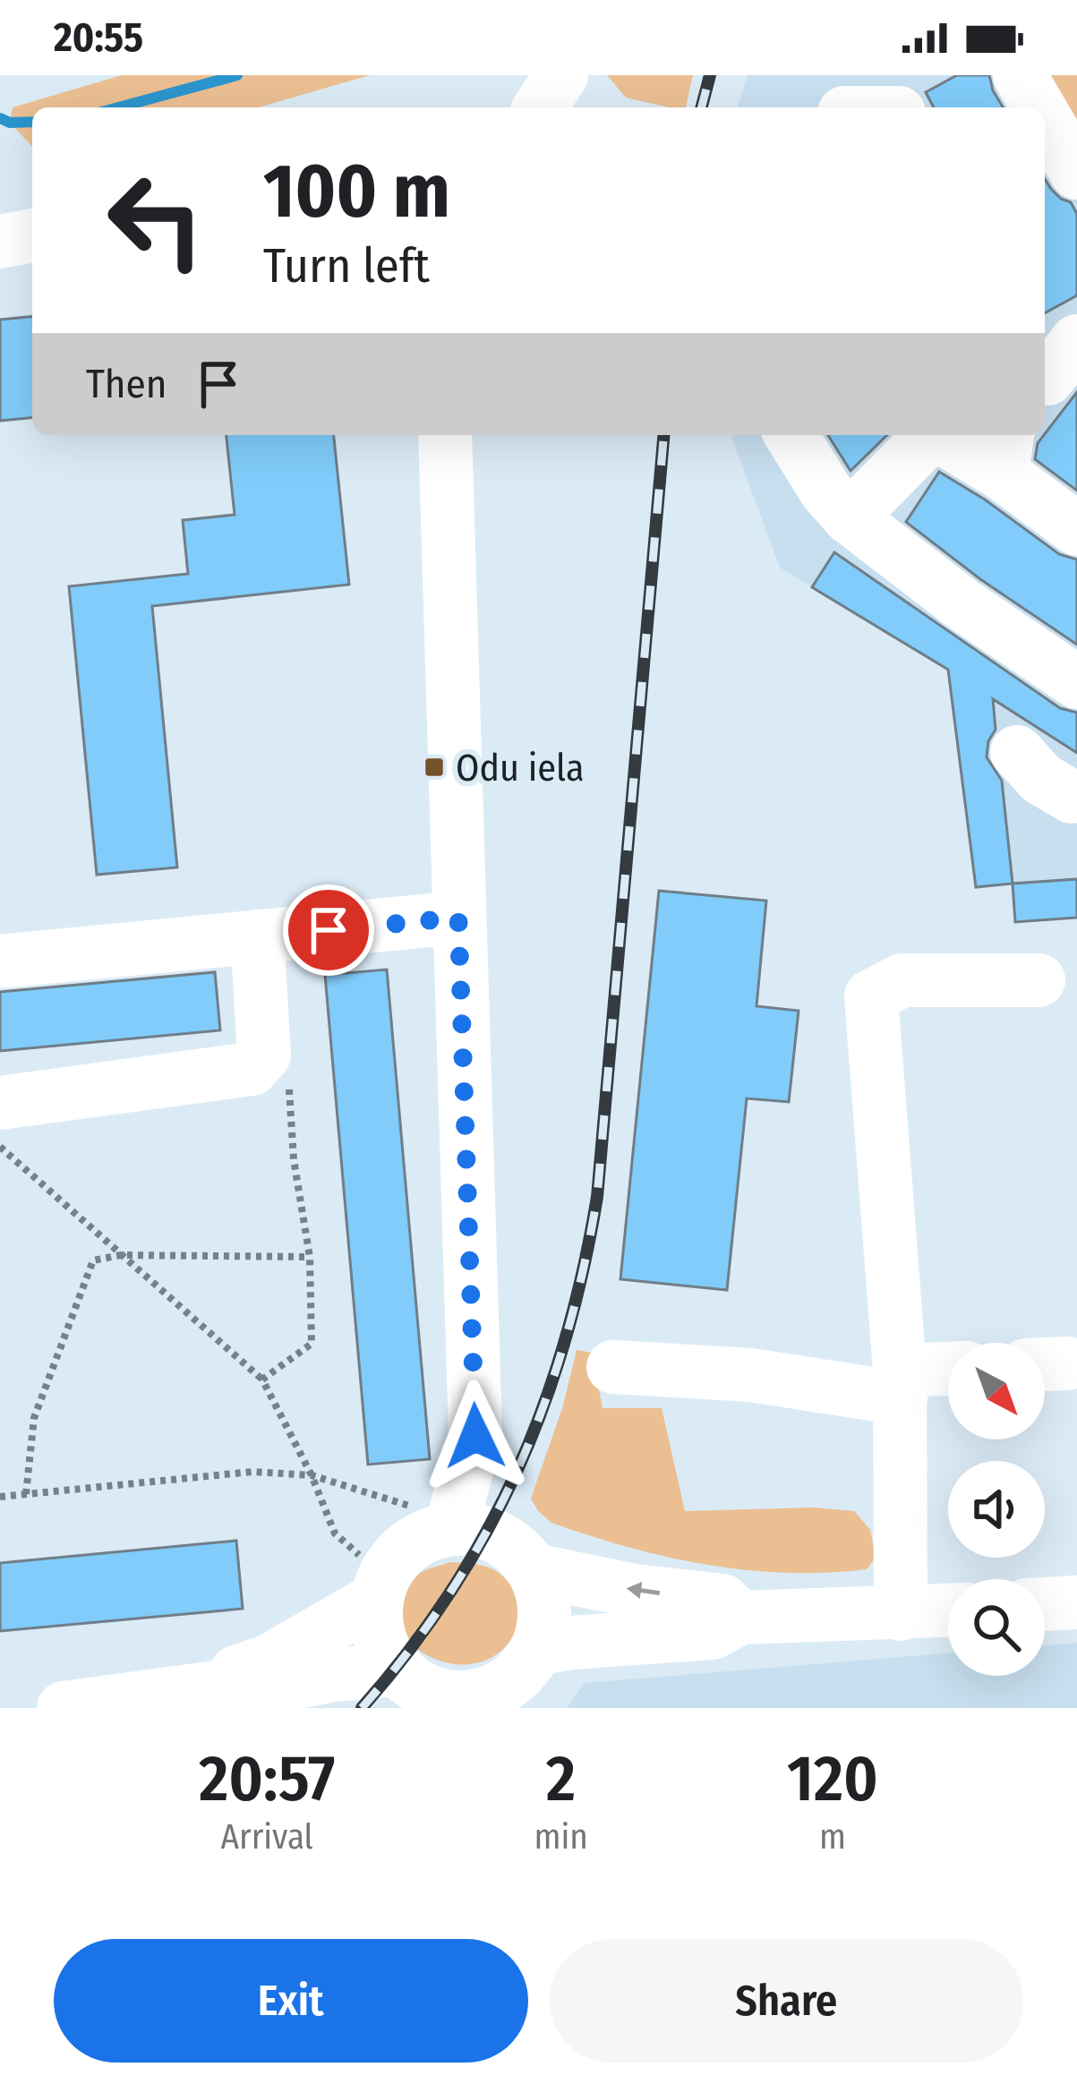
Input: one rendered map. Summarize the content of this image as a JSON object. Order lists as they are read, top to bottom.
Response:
{
  "places": {
    "transit": ["Odu iela"]
  },
  "north": "bottom right",
  "page": {
    "status": "20:55",
    "turn": ["100 m", "Turn left"],
    "then": "Then",
    "eta": [
      "20:57",
      "Arrival",
      "2",
      "min",
      "120",
      "m"
    ],
    "buttons": ["Exit", "Share"]
  }
}
